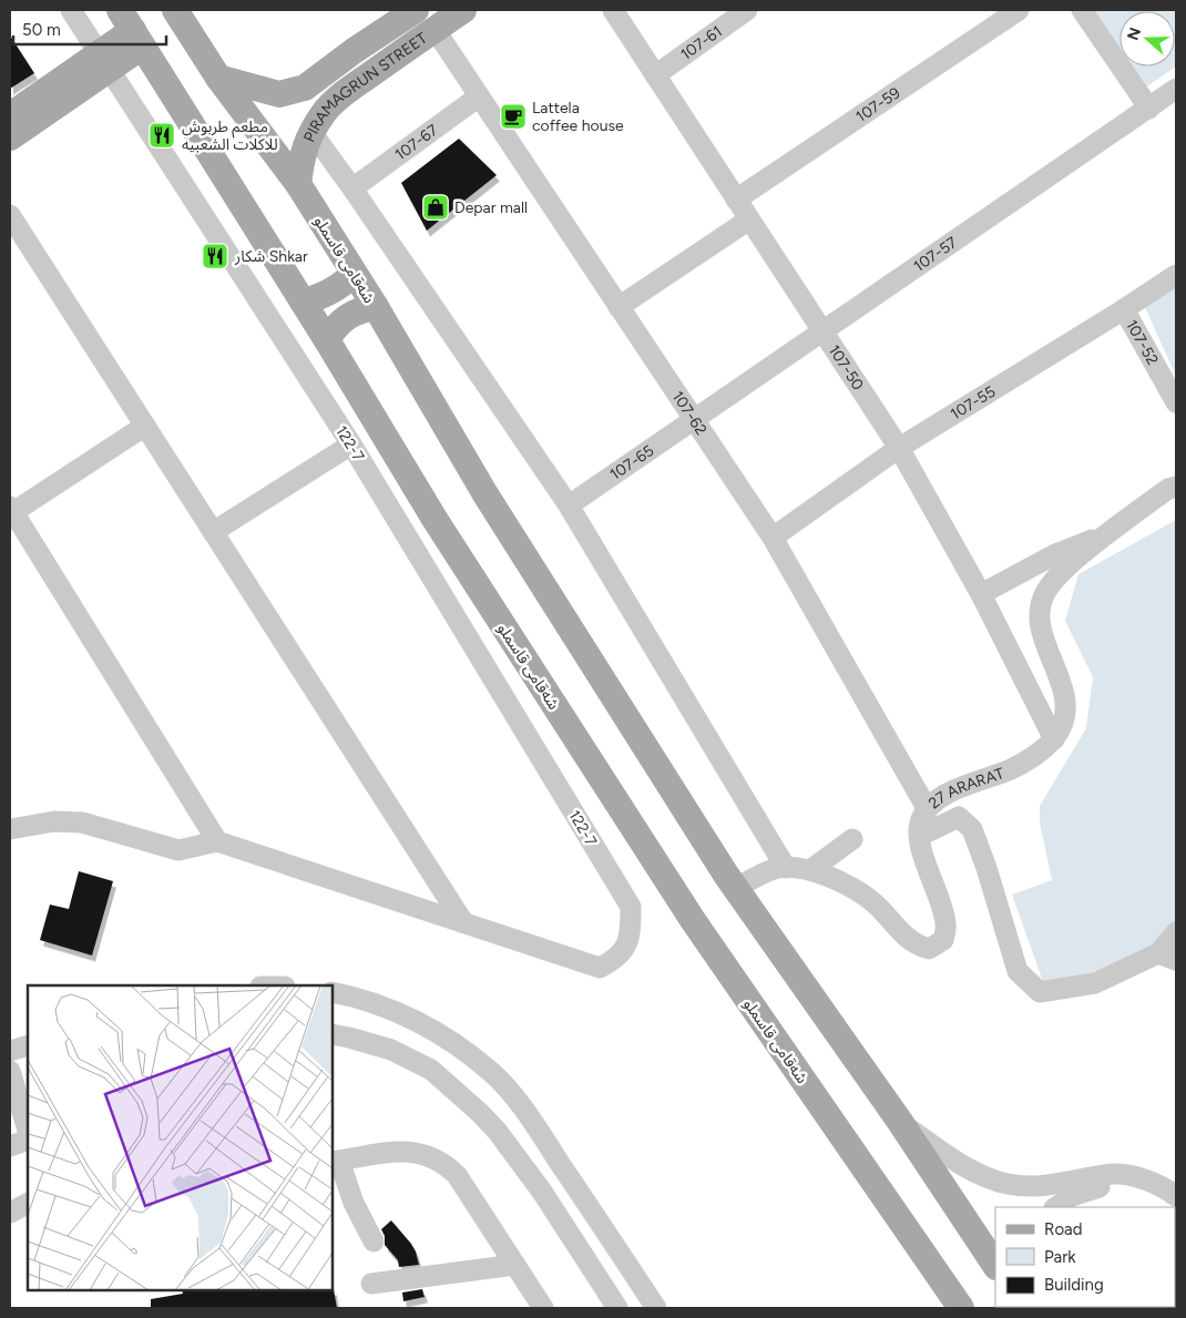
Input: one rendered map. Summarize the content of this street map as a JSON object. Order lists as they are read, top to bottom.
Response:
{
  "streets": {
    "main road": ["PIRAMAGRUN STREET", "شەقامی قاسملو"],
    "street": [
      "107-61",
      "107-59",
      "107-67",
      "107-57",
      "107-52",
      "107-50",
      "107-55",
      "107-62",
      "122-7",
      "107-65",
      "27 ARARAT"
    ]
  },
  "crossings": [
    ["107-61", "107-50"],
    ["PIRAMAGRUN STREET", "شەقامی قاسملو"],
    ["PIRAMAGRUN STREET", "107-62"],
    ["107-59", "107-50"],
    ["107-67", "107-62"],
    ["107-57", "107-50"],
    ["107-57", "107-62"],
    ["107-57", "107-65"],
    ["شەقامی قاسملو", "27 ARARAT"],
    ["107-52", "107-55"],
    ["107-50", "107-55"],
    ["107-50", "27 ARARAT"],
    ["107-55", "107-62"],
    ["107-62", "107-65"],
    ["107-62", "27 ARARAT"]
  ],
  "places": {
    "cafe": ["Lattela coffee house"],
    "restaurant": ["مطعم طربوش للاكلات الشعبيه", "شکار Shkar"],
    "shop": ["Depar mall"]
  },
  "legend": ["Road", "Park", "Building"],
  "scale_bar": "50 m",
  "north": "left"
}
